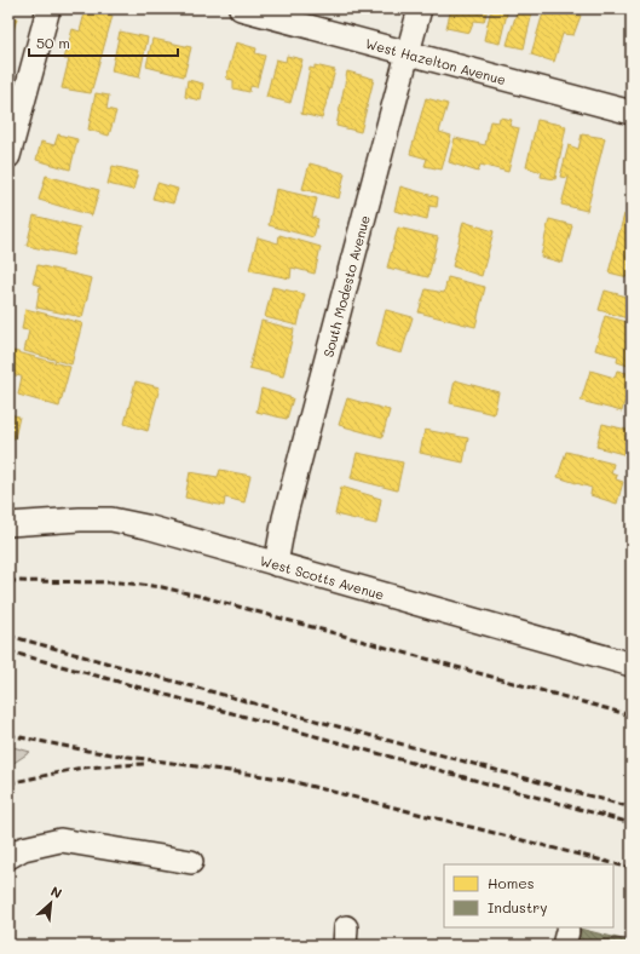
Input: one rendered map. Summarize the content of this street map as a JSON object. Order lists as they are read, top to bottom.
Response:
{
  "streets": {
    "street": ["West Hazelton Avenue", "South Modesto Avenue", "West Scotts Avenue"]
  },
  "crossings": [
    ["West Hazelton Avenue", "South Modesto Avenue"],
    ["South Modesto Avenue", "West Scotts Avenue"]
  ],
  "legend": ["Homes", "Industry"],
  "scale_bar": "50 m",
  "north": "top right"
}
